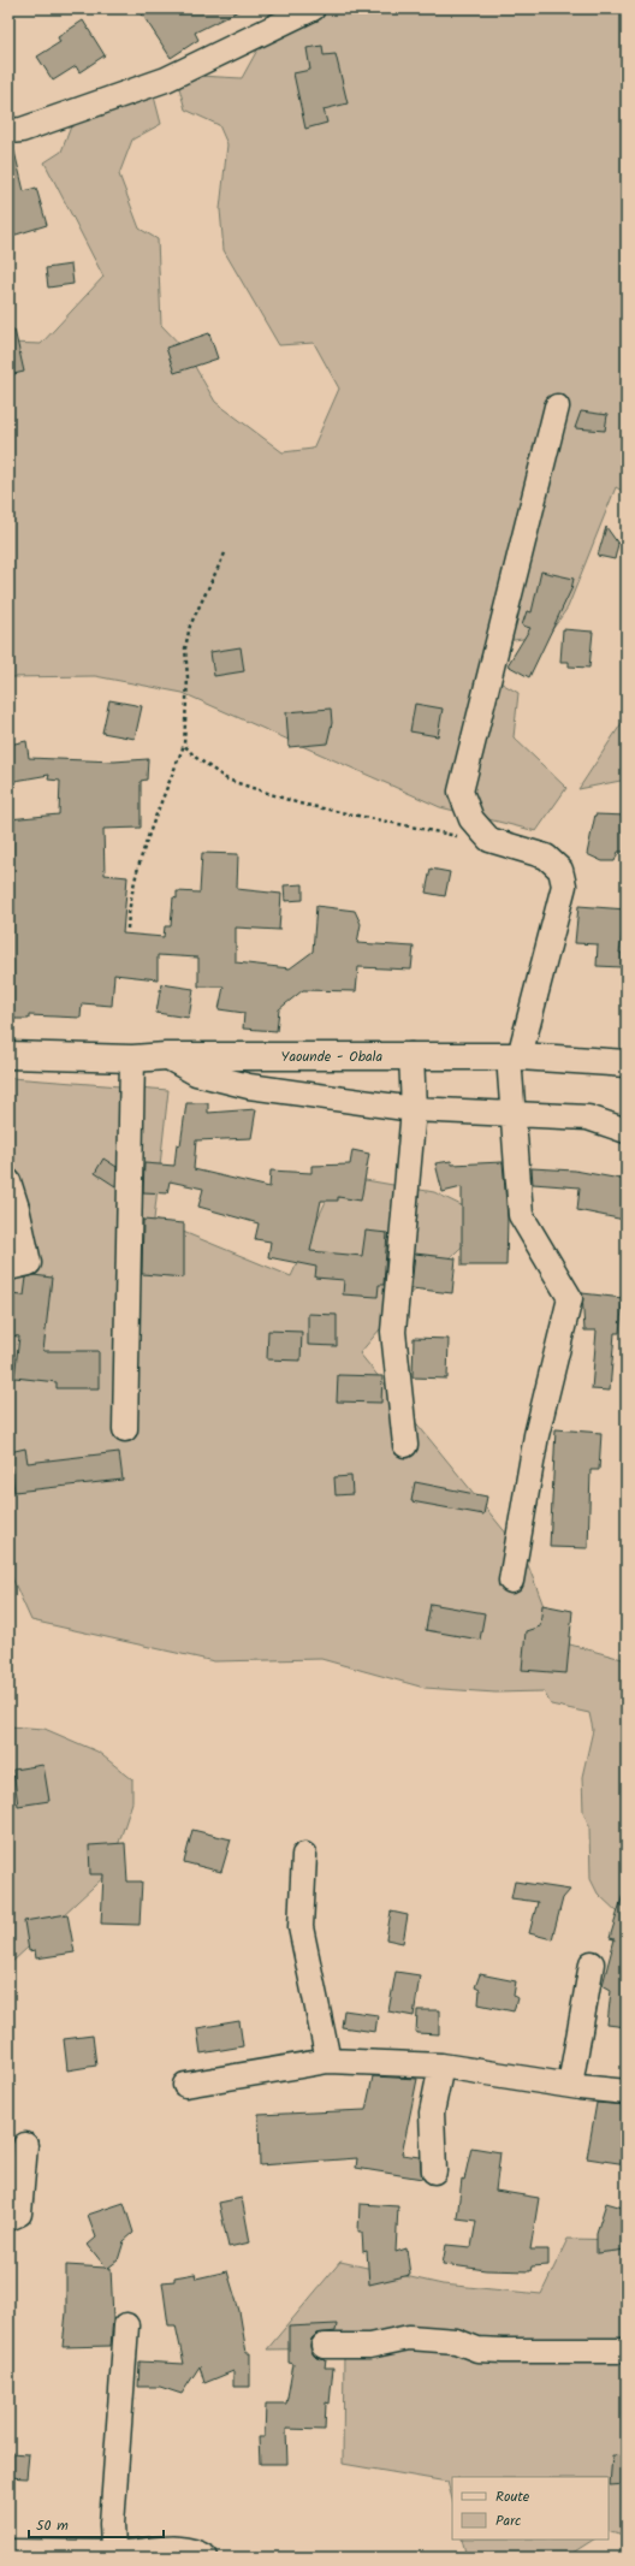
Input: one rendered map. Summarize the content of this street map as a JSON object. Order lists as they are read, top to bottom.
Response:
{
  "streets": {
    "highway": ["Yaounde - Obala"]
  },
  "legend": ["Route", "Parc"],
  "scale_bar": "50 m"
}
